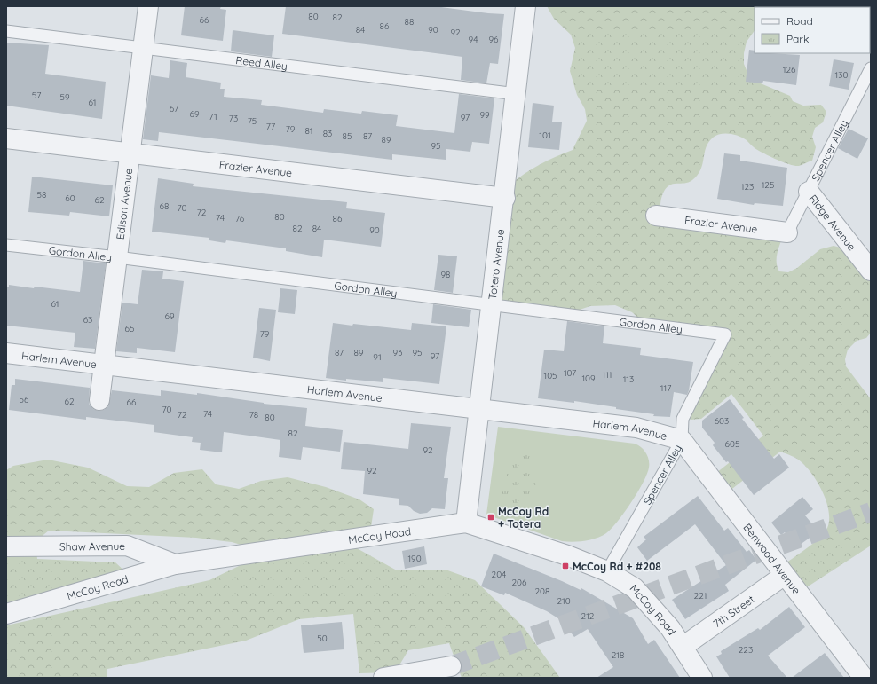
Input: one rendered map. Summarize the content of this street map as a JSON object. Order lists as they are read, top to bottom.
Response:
{
  "streets": {
    "street": [
      "Frazier Avenue",
      "Edison Avenue",
      "Ridge Avenue",
      "Totero Avenue",
      "Harlem Avenue",
      "McCoy Road",
      "Shaw Avenue",
      "Benwood Avenue",
      "7th Street"
    ],
    "lane": ["Reed Alley", "Spencer Alley", "Gordon Alley"]
  },
  "crossings": [
    ["Reed Alley", "Edison Avenue"],
    ["Reed Alley", "Totero Avenue"],
    ["Spencer Alley", "Frazier Avenue"],
    ["Spencer Alley", "Ridge Avenue"],
    ["Spencer Alley", "Gordon Alley"],
    ["Spencer Alley", "Harlem Avenue"],
    ["Spencer Alley", "McCoy Road"],
    ["Spencer Alley", "Benwood Avenue"],
    ["Frazier Avenue", "Edison Avenue"],
    ["Frazier Avenue", "Totero Avenue"],
    ["Edison Avenue", "Gordon Alley"],
    ["Edison Avenue", "Harlem Avenue"],
    ["Gordon Alley", "Totero Avenue"],
    ["Totero Avenue", "Harlem Avenue"],
    ["Totero Avenue", "McCoy Road"],
    ["Harlem Avenue", "Benwood Avenue"],
    ["McCoy Road", "Shaw Avenue"],
    ["McCoy Road", "7th Street"],
    ["Benwood Avenue", "7th Street"]
  ],
  "places": {
    "transit": ["McCoy Rd + Totera", "McCoy Rd + #208"]
  },
  "house_numbers": [
    "80",
    "82",
    "66",
    "88",
    "86",
    "84",
    "90",
    "92",
    "94",
    "96",
    "126",
    "130",
    "57",
    "59",
    "61",
    "67",
    "69",
    "99",
    "71",
    "97",
    "73",
    "75",
    "77",
    "79",
    "81",
    "83",
    "101",
    "85",
    "87",
    "89",
    "95",
    "125",
    "123",
    "58",
    "60",
    "62",
    "68",
    "70",
    "72",
    "80",
    "74",
    "76",
    "86",
    "82",
    "84",
    "90",
    "98",
    "61",
    "69",
    "63",
    "65",
    "79",
    "87",
    "89",
    "93",
    "95",
    "97",
    "91",
    "107",
    "111",
    "105",
    "109",
    "113",
    "117",
    "56",
    "62",
    "66",
    "70",
    "74",
    "72",
    "78",
    "80",
    "603",
    "82",
    "605",
    "92",
    "92",
    "190",
    "204",
    "206",
    "208",
    "221",
    "210",
    "212",
    "50",
    "223",
    "218"
  ],
  "legend": ["Road", "Park"]
}
